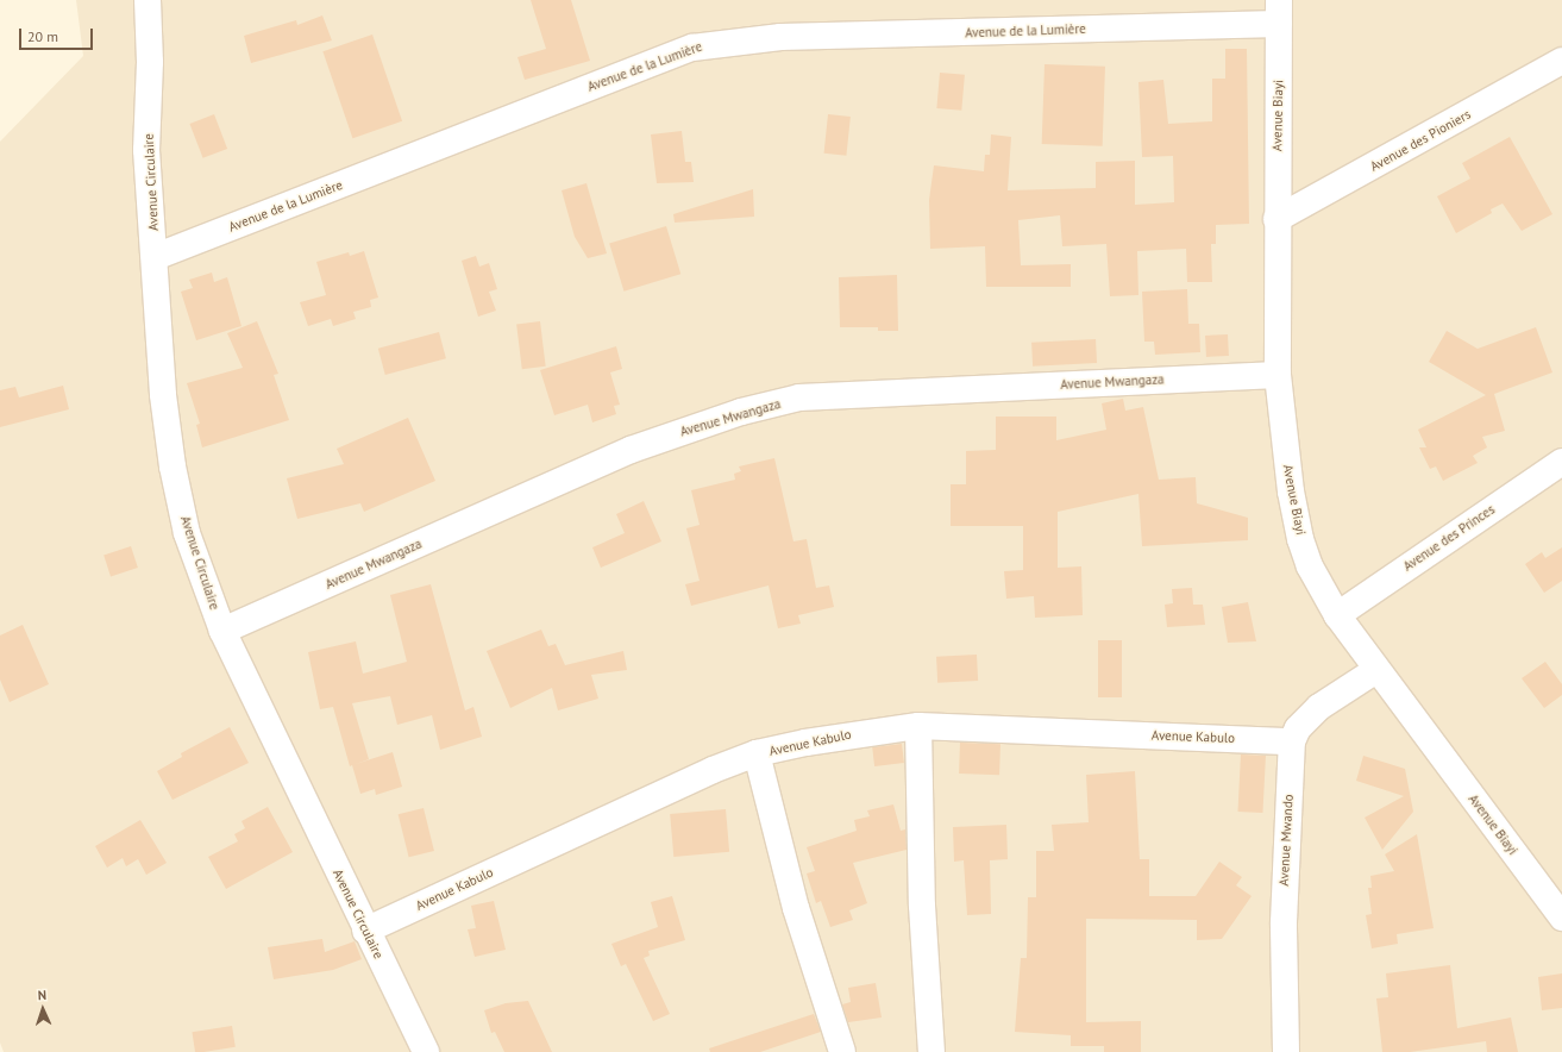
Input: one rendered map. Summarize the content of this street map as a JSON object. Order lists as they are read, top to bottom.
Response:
{
  "streets": {
    "street": [
      "Avenue de la Lumière",
      "Avenue Biayi",
      "Avenue des Pioniers",
      "Avenue Circulaire",
      "Avenue Mwangaza",
      "Avenue des Princes",
      "Avenue Kabulo",
      "Avenue Mwando"
    ]
  },
  "crossings": [
    ["Avenue de la Lumière", "Avenue Biayi"],
    ["Avenue de la Lumière", "Avenue Circulaire"],
    ["Avenue Biayi", "Avenue des Pioniers"],
    ["Avenue Biayi", "Avenue Mwangaza"],
    ["Avenue Biayi", "Avenue des Princes"],
    ["Avenue Biayi", "Avenue Mwando"],
    ["Avenue Circulaire", "Avenue Mwangaza"],
    ["Avenue Circulaire", "Avenue Kabulo"],
    ["Avenue Kabulo", "Avenue Mwando"]
  ],
  "scale_bar": "20 m",
  "north": "top"
}
